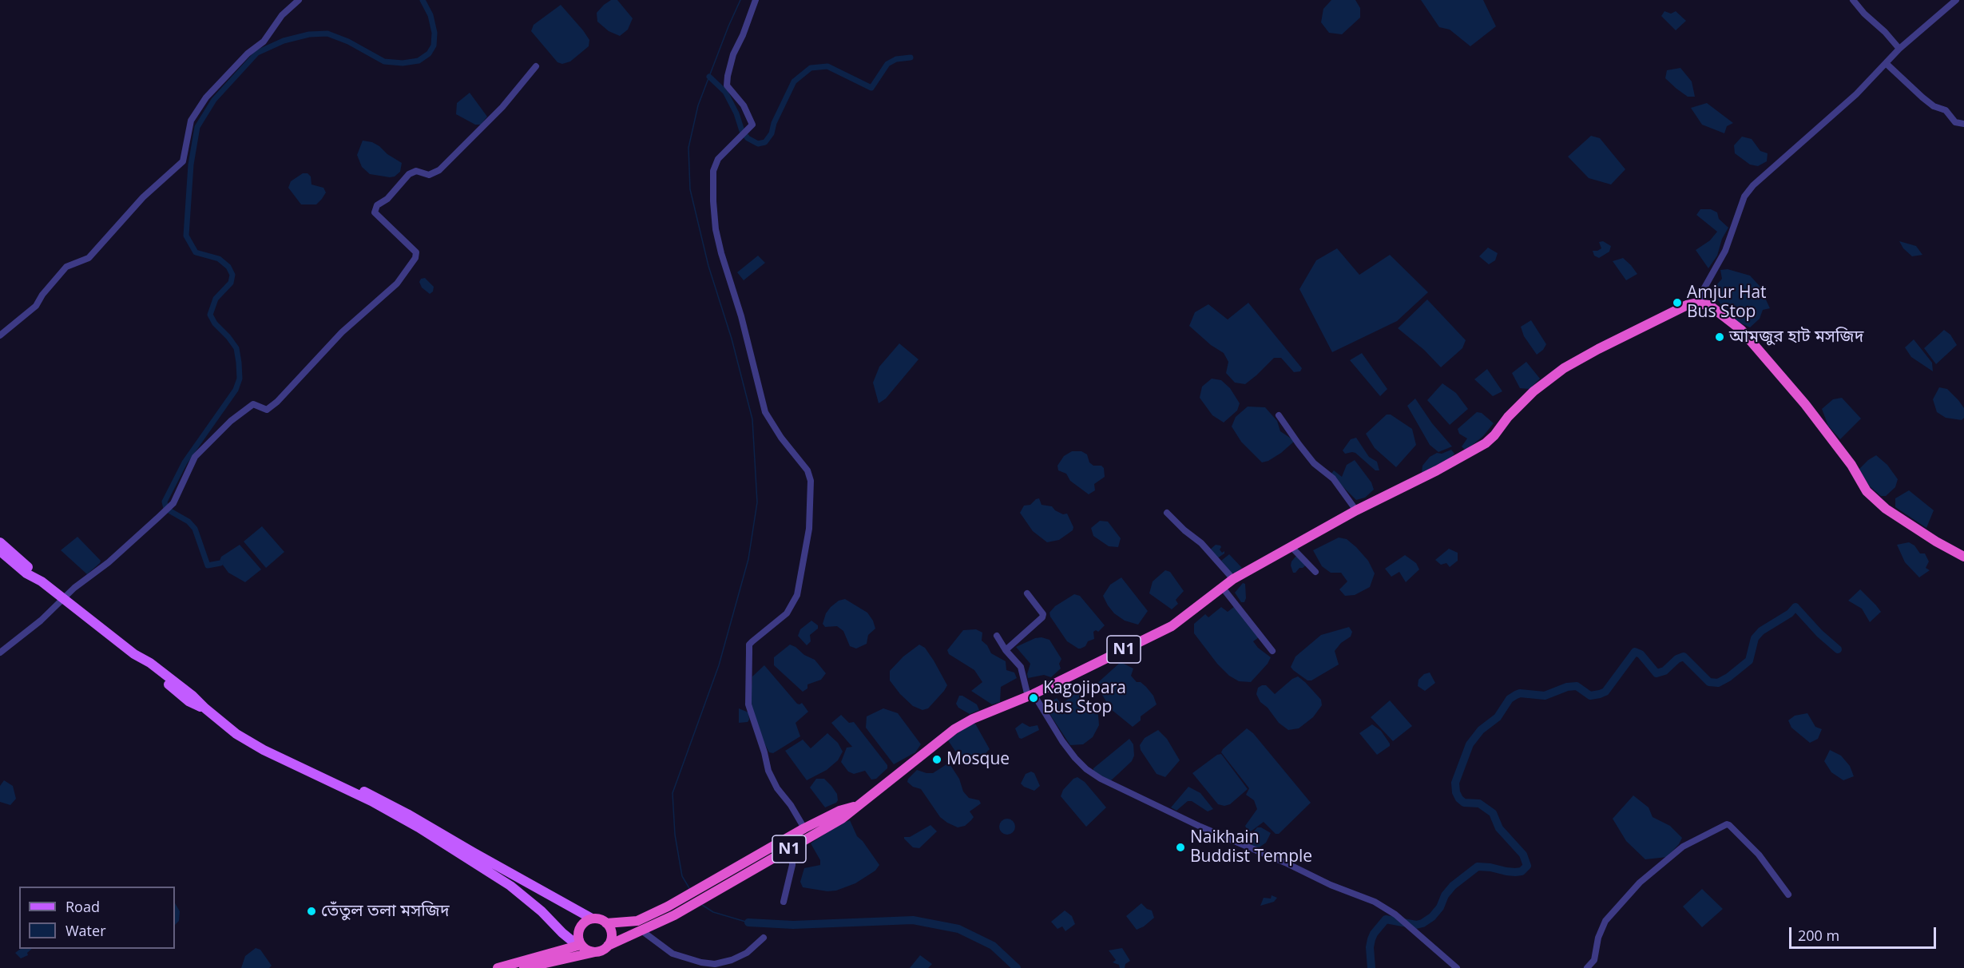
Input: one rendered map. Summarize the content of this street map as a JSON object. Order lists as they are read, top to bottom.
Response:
{
  "streets": {
    "highway": ["N1"]
  },
  "places": [
    "Amjur Hat Bus Stop",
    "আমজুর হাট মসজিদ",
    "Kagojipara Bus Stop",
    "Mosque",
    "Naikhain Buddist Temple",
    "তেঁতুল তলা মসজিদ"
  ],
  "legend": ["Road", "Water"],
  "scale_bar": "200 m"
}
